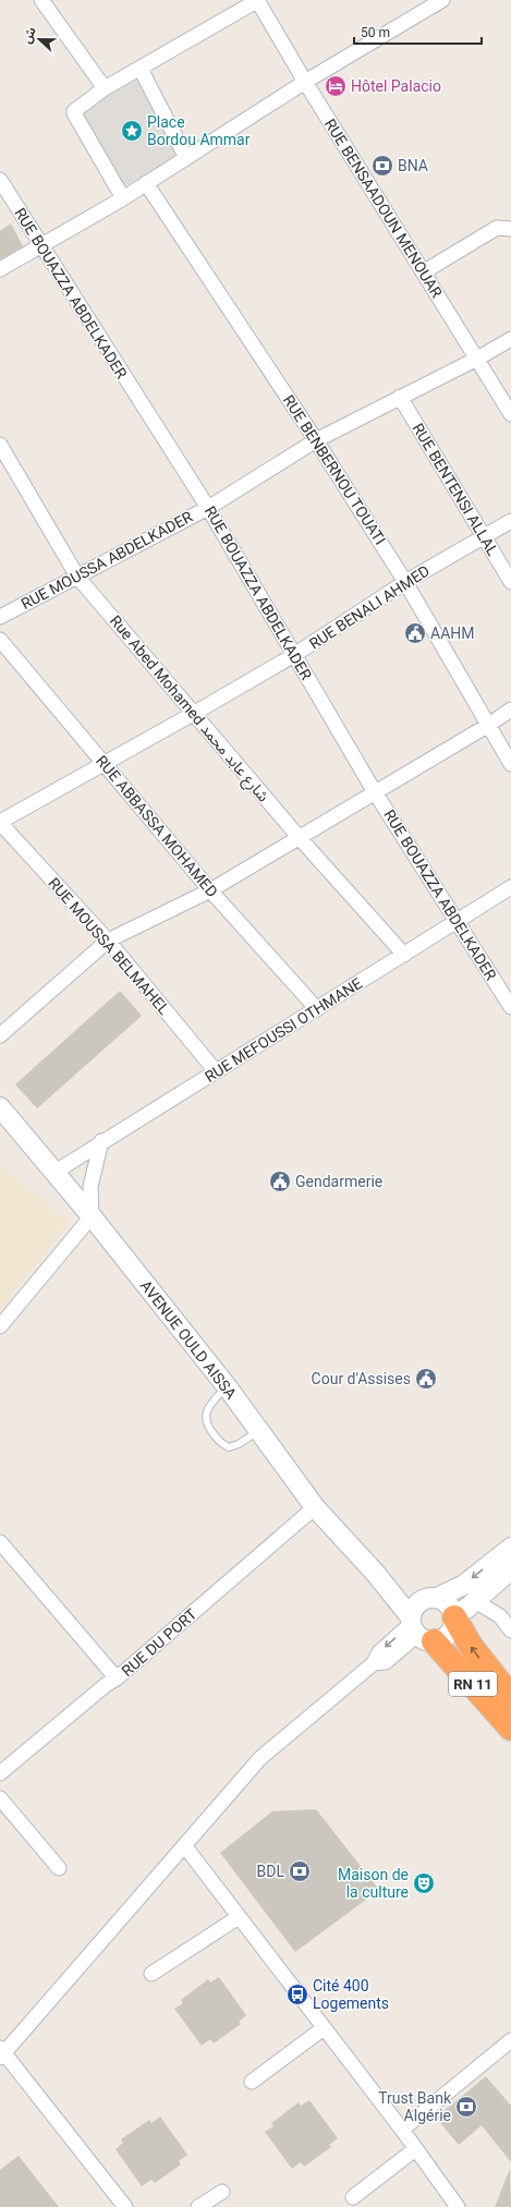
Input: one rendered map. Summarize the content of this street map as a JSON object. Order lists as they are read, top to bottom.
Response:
{
  "streets": {
    "highway": ["RN 11"],
    "main road": ["AVENUE OULD AISSA"],
    "street": [
      "RUE BENSAADOUN MENOUAR",
      "RUE BOUAZZA ABDELKADER",
      "RUE BENBERNOU TOUATI",
      "RUE BENTENSI ALLAL",
      "RUE MOUSSA ABDELKADER",
      "RUE BENALI AHMED",
      "Rue Abed Mohamed شارع عابد محمد",
      "RUE ABBASSA MOHAMED",
      "RUE MOUSSA BELMAHEL",
      "RUE MEFOUSSI OTHMANE",
      "RUE DU PORT"
    ]
  },
  "crossings": [
    ["RUE BENSAADOUN MENOUAR", "RUE MOUSSA ABDELKADER"],
    ["RUE BOUAZZA ABDELKADER", "RUE MOUSSA ABDELKADER"],
    ["RUE BOUAZZA ABDELKADER", "RUE BENALI AHMED"],
    ["RUE BOUAZZA ABDELKADER", "RUE MEFOUSSI OTHMANE"],
    ["RUE BENBERNOU TOUATI", "RUE MOUSSA ABDELKADER"],
    ["RUE BENBERNOU TOUATI", "RUE BENALI AHMED"],
    ["RUE BENTENSI ALLAL", "RUE MOUSSA ABDELKADER"],
    ["RUE BENTENSI ALLAL", "RUE BENALI AHMED"],
    ["RUE MOUSSA ABDELKADER", "Rue Abed Mohamed شارع عابد محمد"],
    ["RUE BENALI AHMED", "Rue Abed Mohamed شارع عابد محمد"],
    ["RUE BENALI AHMED", "RUE ABBASSA MOHAMED"],
    ["RUE BENALI AHMED", "RUE MOUSSA BELMAHEL"],
    ["Rue Abed Mohamed شارع عابد محمد", "RUE MEFOUSSI OTHMANE"],
    ["RUE ABBASSA MOHAMED", "RUE MEFOUSSI OTHMANE"],
    ["RUE MOUSSA BELMAHEL", "RUE MEFOUSSI OTHMANE"],
    ["RUE MEFOUSSI OTHMANE", "AVENUE OULD AISSA"],
    ["AVENUE OULD AISSA", "RUE DU PORT"],
    ["AVENUE OULD AISSA", "RN 11"]
  ],
  "places": {
    "hotel": ["Hôtel Palacio"],
    "place": ["Place Bordou Ammar"],
    "bank": ["BNA", "BDL", "Trust Bank Algérie"],
    "public building": ["AAHM", "Gendarmerie", "Cour d'Assises"],
    "theatre": ["Maison de la culture"],
    "bus stop": ["Cité 400 Logements"]
  },
  "scale_bar": "50 m",
  "north": "left"
}
